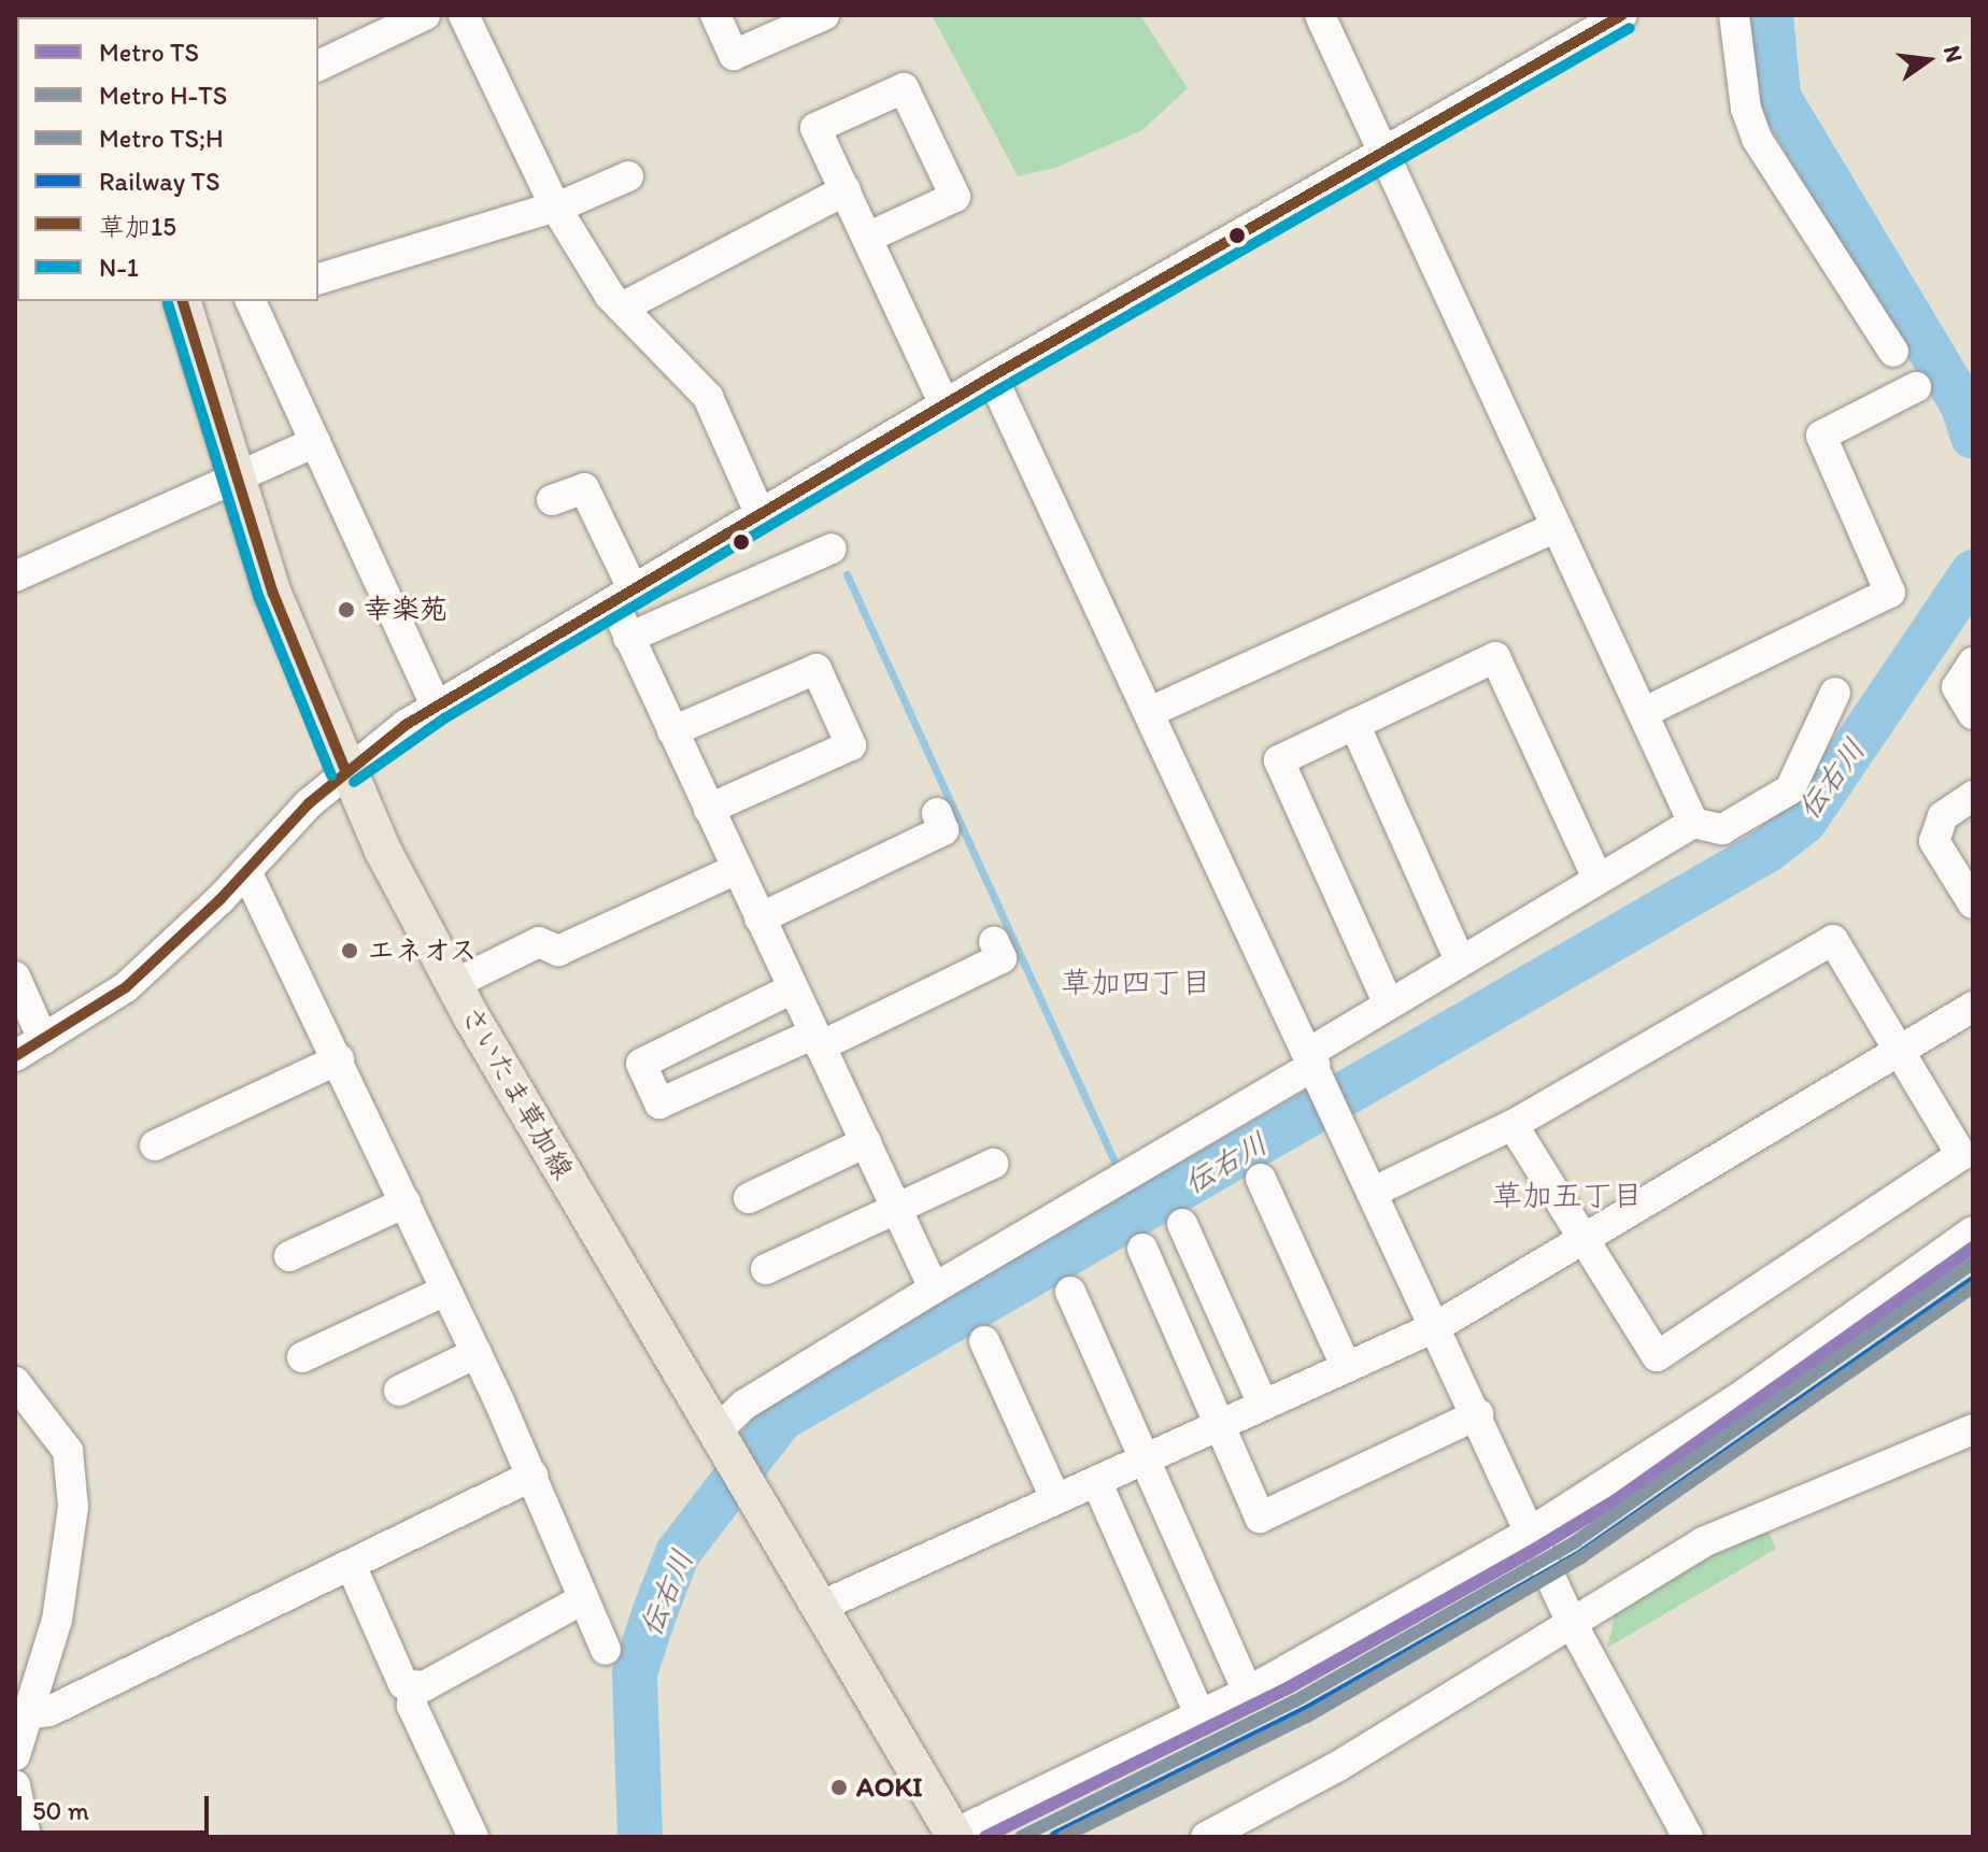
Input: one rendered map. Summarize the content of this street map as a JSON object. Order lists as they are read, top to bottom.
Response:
{
  "streets": {
    "main road": ["さいたま草加線"]
  },
  "districts": ["草加四丁目", "草加五丁目"],
  "water": ["伝右川"],
  "places": ["幸楽苑", "エネオス", "AOKI"],
  "lines": [
    "transit line 草加15",
    "transit line N-1",
    "metro line TS",
    "metro line H-TS",
    "rail line TS",
    "metro line TS;H"
  ],
  "legend": [
    "Metro TS",
    "Metro H-TS",
    "Metro TS;H",
    "Railway TS",
    "草加15",
    "N-1"
  ],
  "scale_bar": "50 m",
  "north": "right"
}
